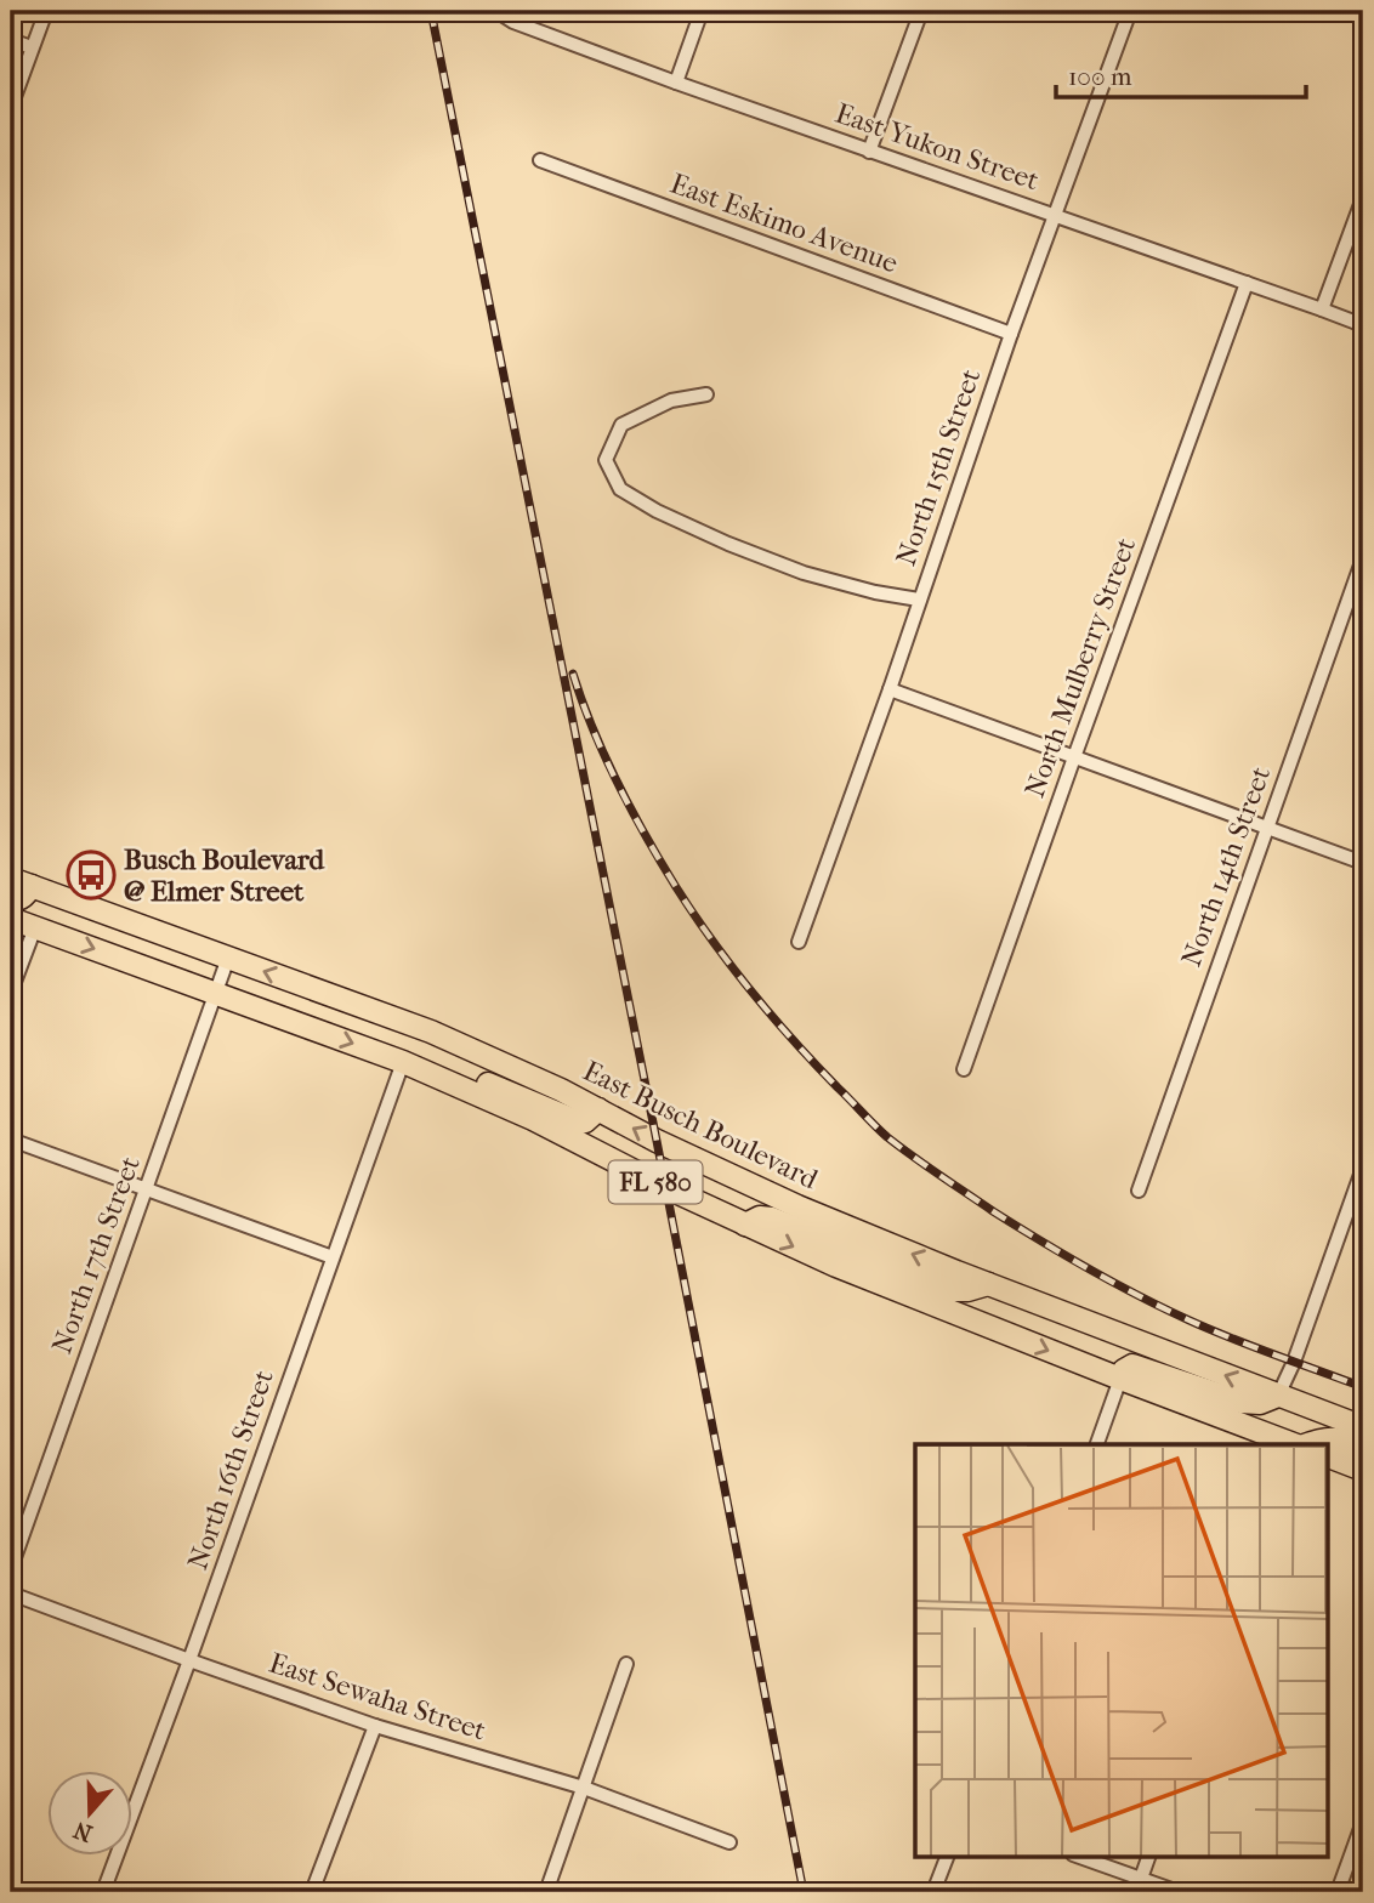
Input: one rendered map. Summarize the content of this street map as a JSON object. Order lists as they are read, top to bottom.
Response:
{
  "streets": {
    "main road": ["East Busch Boulevard", "FL 580"],
    "street": [
      "East Yukon Street",
      "East Eskimo Avenue",
      "North 15th Street",
      "North Mulberry Street",
      "North 14th Street",
      "North 17th Street",
      "North 16th Street",
      "East Sewaha Street"
    ]
  },
  "crossings": [
    ["East Yukon Street", "North 15th Street"],
    ["East Yukon Street", "North Mulberry Street"],
    ["East Eskimo Avenue", "North 15th Street"],
    ["East Busch Boulevard", "North 17th Street"],
    ["FL 580", "North 17th Street"],
    ["FL 580", "North 16th Street"],
    ["North 16th Street", "East Sewaha Street"]
  ],
  "places": {
    "bus stop": ["Busch Boulevard @ Elmer Street"]
  },
  "scale_bar": "100 m",
  "north": "bottom"
}
